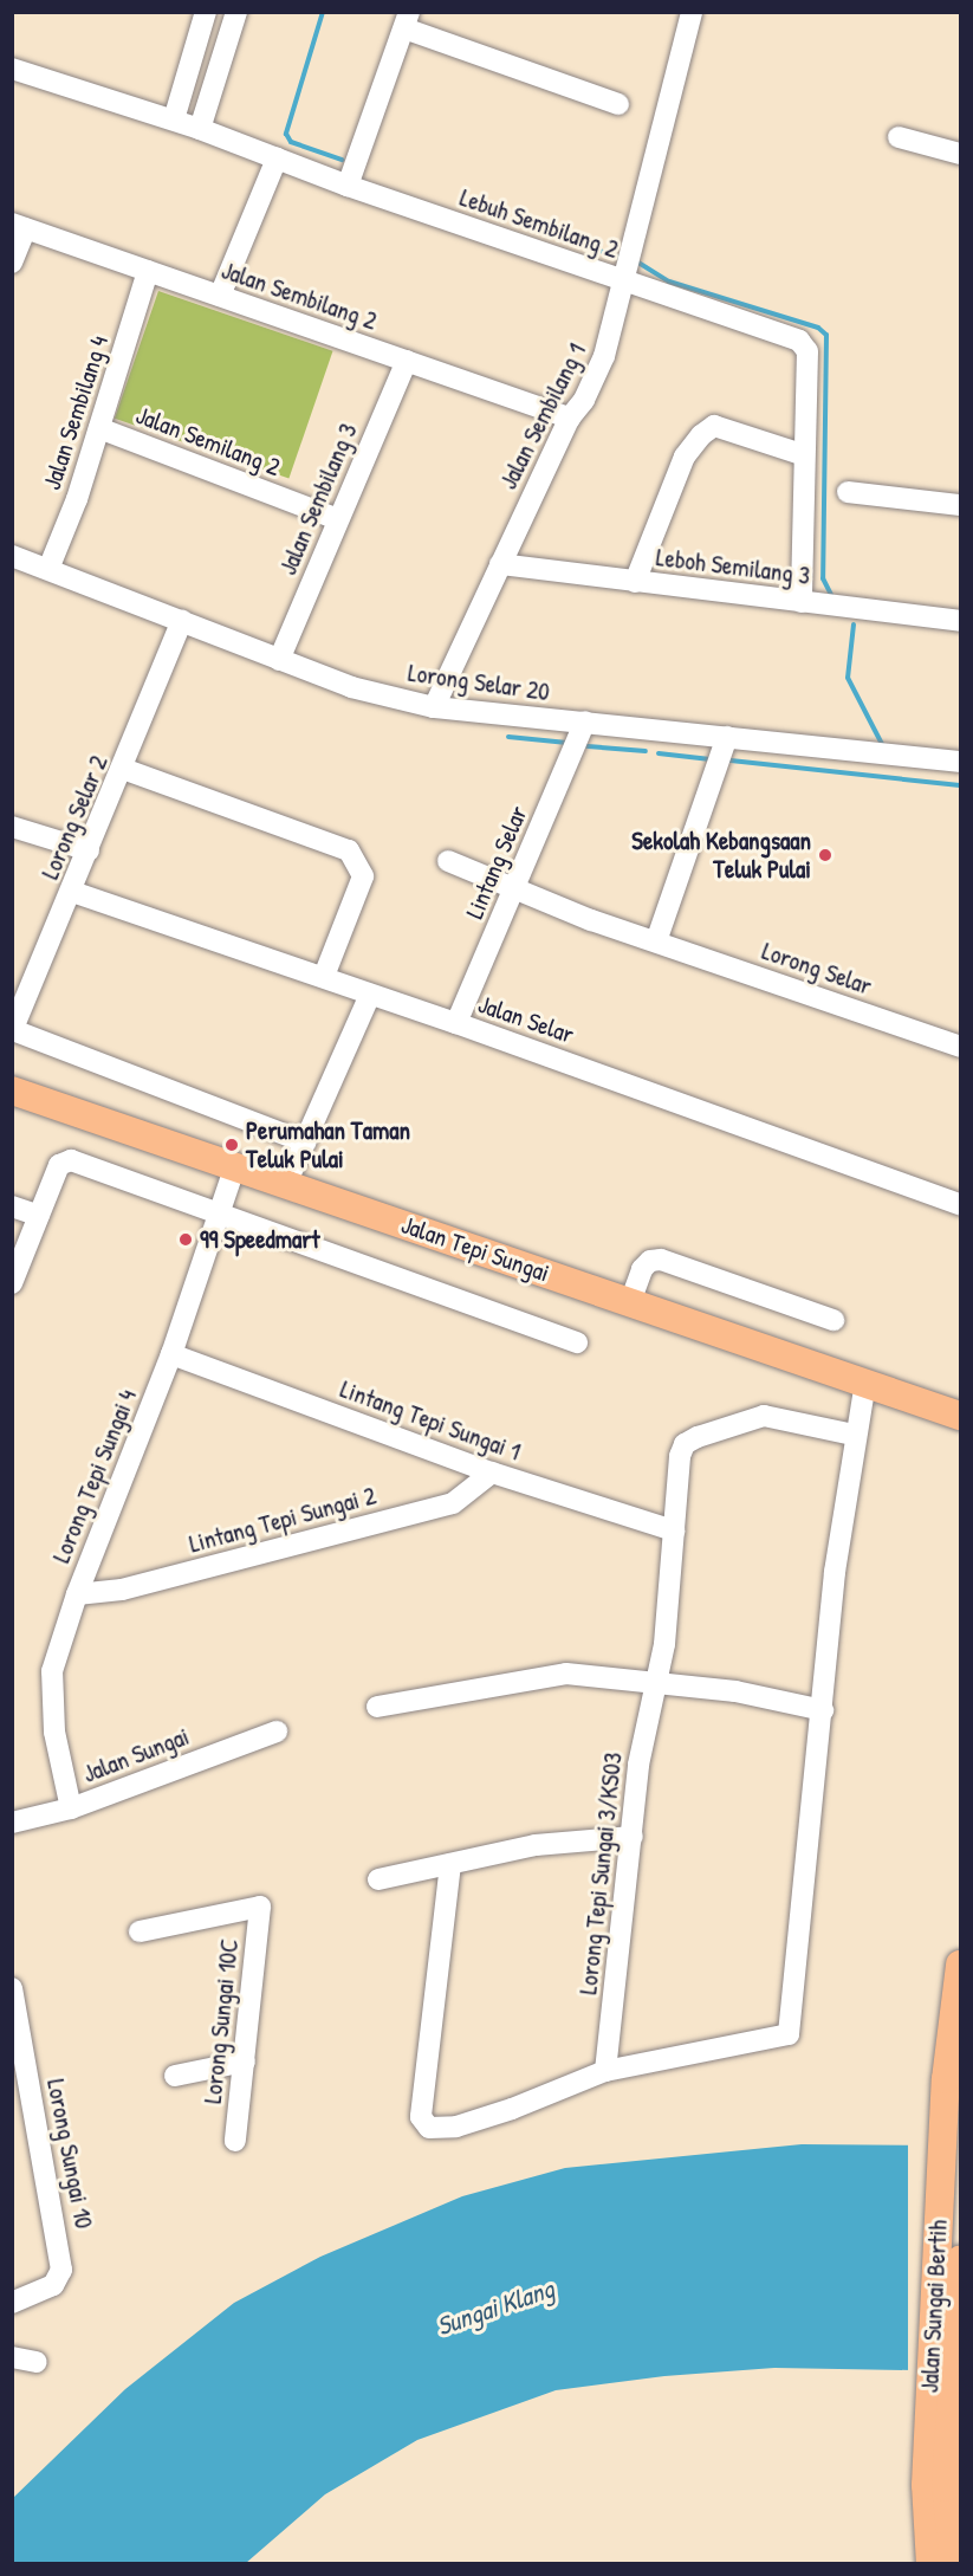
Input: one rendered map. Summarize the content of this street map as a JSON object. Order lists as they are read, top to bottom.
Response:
{
  "streets": {
    "main road": ["Jalan Tepi Sungai", "Jalan Sungai Bertih"],
    "street": [
      "Lebuh Sembilang 2",
      "Jalan Sembilang 2",
      "Jalan Sembilang 4",
      "Jalan Sembilang 1",
      "Jalan Semilang 2",
      "Jalan Sembilang 3",
      "Leboh Semilang 3",
      "Lorong Selar 20",
      "Lorong Selar 2",
      "Lintang Selar",
      "Lorong Selar",
      "Jalan Selar",
      "Lintang Tepi Sungai 1",
      "Lorong Tepi Sungai 4",
      "Lintang Tepi Sungai 2",
      "Jalan Sungai",
      "Lorong Tepi Sungai 3/KS03",
      "Lorong Sungai 10C",
      "Lorong Sungai 10"
    ]
  },
  "crossings": [
    ["Lebuh Sembilang 2", "Jalan Sembilang 1"],
    ["Lebuh Sembilang 2", "Leboh Semilang 3"],
    ["Jalan Sembilang 2", "Jalan Sembilang 4"],
    ["Jalan Sembilang 2", "Jalan Sembilang 1"],
    ["Jalan Sembilang 2", "Jalan Sembilang 3"],
    ["Jalan Sembilang 4", "Jalan Semilang 2"],
    ["Jalan Sembilang 4", "Lorong Selar 20"],
    ["Jalan Sembilang 1", "Leboh Semilang 3"],
    ["Jalan Sembilang 1", "Lorong Selar 20"],
    ["Jalan Semilang 2", "Jalan Sembilang 3"],
    ["Jalan Sembilang 3", "Lorong Selar 20"],
    ["Lorong Selar 20", "Lorong Selar 2"],
    ["Lorong Selar 20", "Lintang Selar"],
    ["Lorong Selar 2", "Jalan Selar"],
    ["Lintang Selar", "Lorong Selar"],
    ["Lintang Selar", "Jalan Selar"],
    ["Jalan Tepi Sungai", "Lorong Tepi Sungai 4"],
    ["Lintang Tepi Sungai 1", "Lorong Tepi Sungai 4"],
    ["Lintang Tepi Sungai 1", "Lintang Tepi Sungai 2"],
    ["Lintang Tepi Sungai 1", "Lorong Tepi Sungai 3/KS03"],
    ["Lorong Tepi Sungai 4", "Lintang Tepi Sungai 2"],
    ["Lorong Tepi Sungai 4", "Jalan Sungai"]
  ],
  "water": ["Sungai Klang"],
  "places": ["Sekolah Kebangsaan Teluk Pulai", "Perumahan Taman Teluk Pulai", "99 Speedmart"]
}
